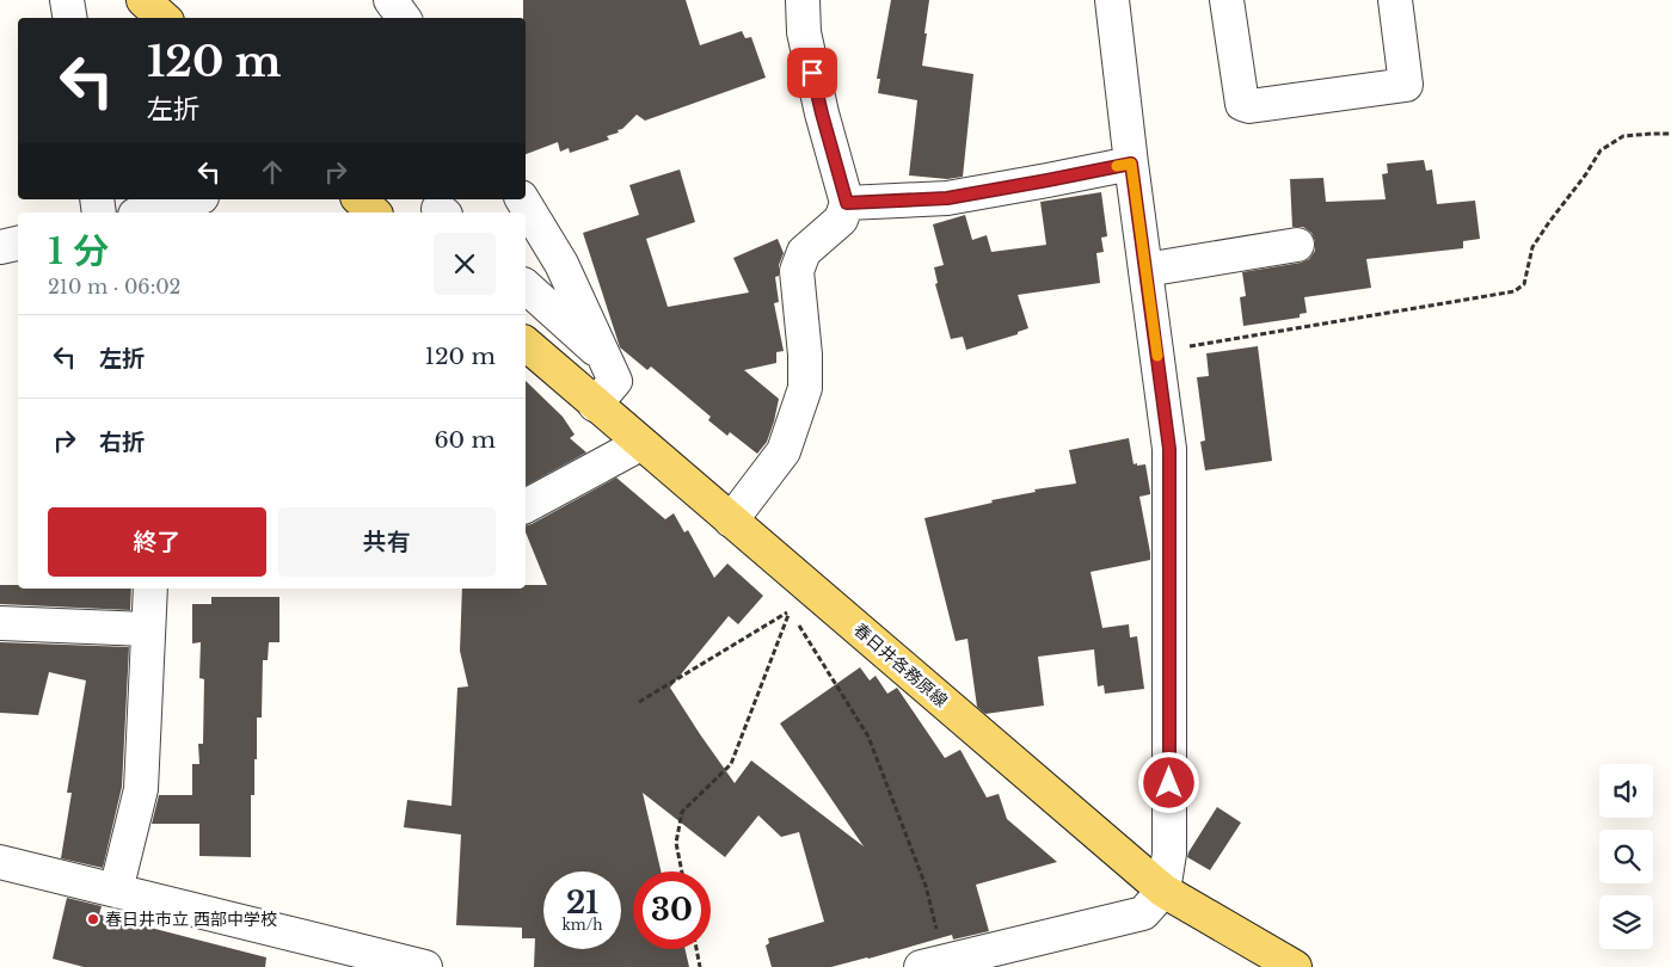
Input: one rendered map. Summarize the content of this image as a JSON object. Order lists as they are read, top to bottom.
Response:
{
  "streets": {
    "main road": ["春日井各務原線"]
  },
  "places": ["春日井市立 西部中学校"],
  "page": {
    "turn": ["120 m", "左折"],
    "heading": ["1 分", "210 m · 06:02"],
    "list": [
      {
        "name": "左折",
        "value": "120 m"
      },
      {
        "name": "右折",
        "value": "60 m"
      }
    ],
    "buttons": ["終了", "共有"],
    "speed": "21 km/h",
    "limit": "30"
  }
}
